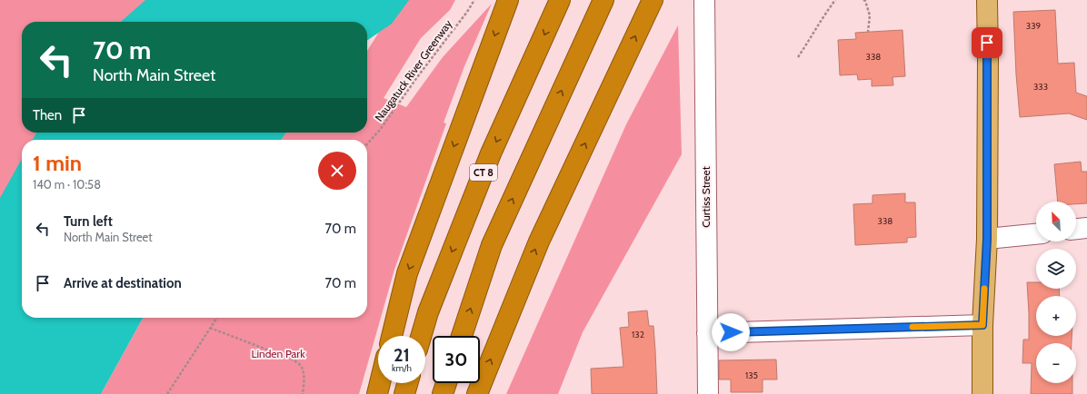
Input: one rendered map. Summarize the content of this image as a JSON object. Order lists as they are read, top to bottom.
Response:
{
  "streets": {
    "highway": ["CT 8"],
    "street": ["Curtiss Street"],
    "path": ["Naugatuck River Greenway"]
  },
  "parks": ["Linden Park"],
  "house_numbers": [
    "339",
    "338",
    "333",
    "338",
    "132",
    "135"
  ],
  "north": "top left",
  "page": {
    "turn": ["70 m", "North Main Street"],
    "then": "Then",
    "heading": ["1 min", "140 m · 10:58"],
    "map_buttons": ["+", "−"],
    "list": [
      {
        "name": "Turn left",
        "note": "North Main Street",
        "value": "70 m"
      },
      {
        "name": "Arrive at destination",
        "value": "70 m"
      }
    ],
    "speed": "21 km/h",
    "limit": "30"
  }
}
